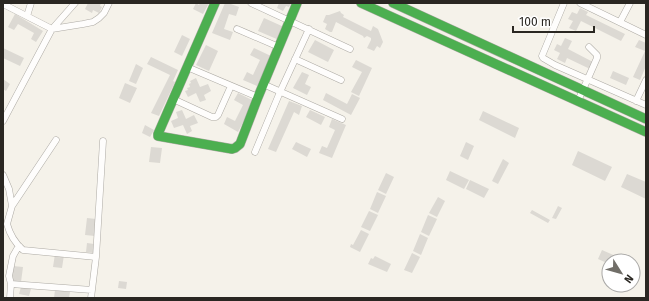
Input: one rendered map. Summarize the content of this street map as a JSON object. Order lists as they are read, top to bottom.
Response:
{
  "scale_bar": "100 m",
  "north": "bottom right"
}
